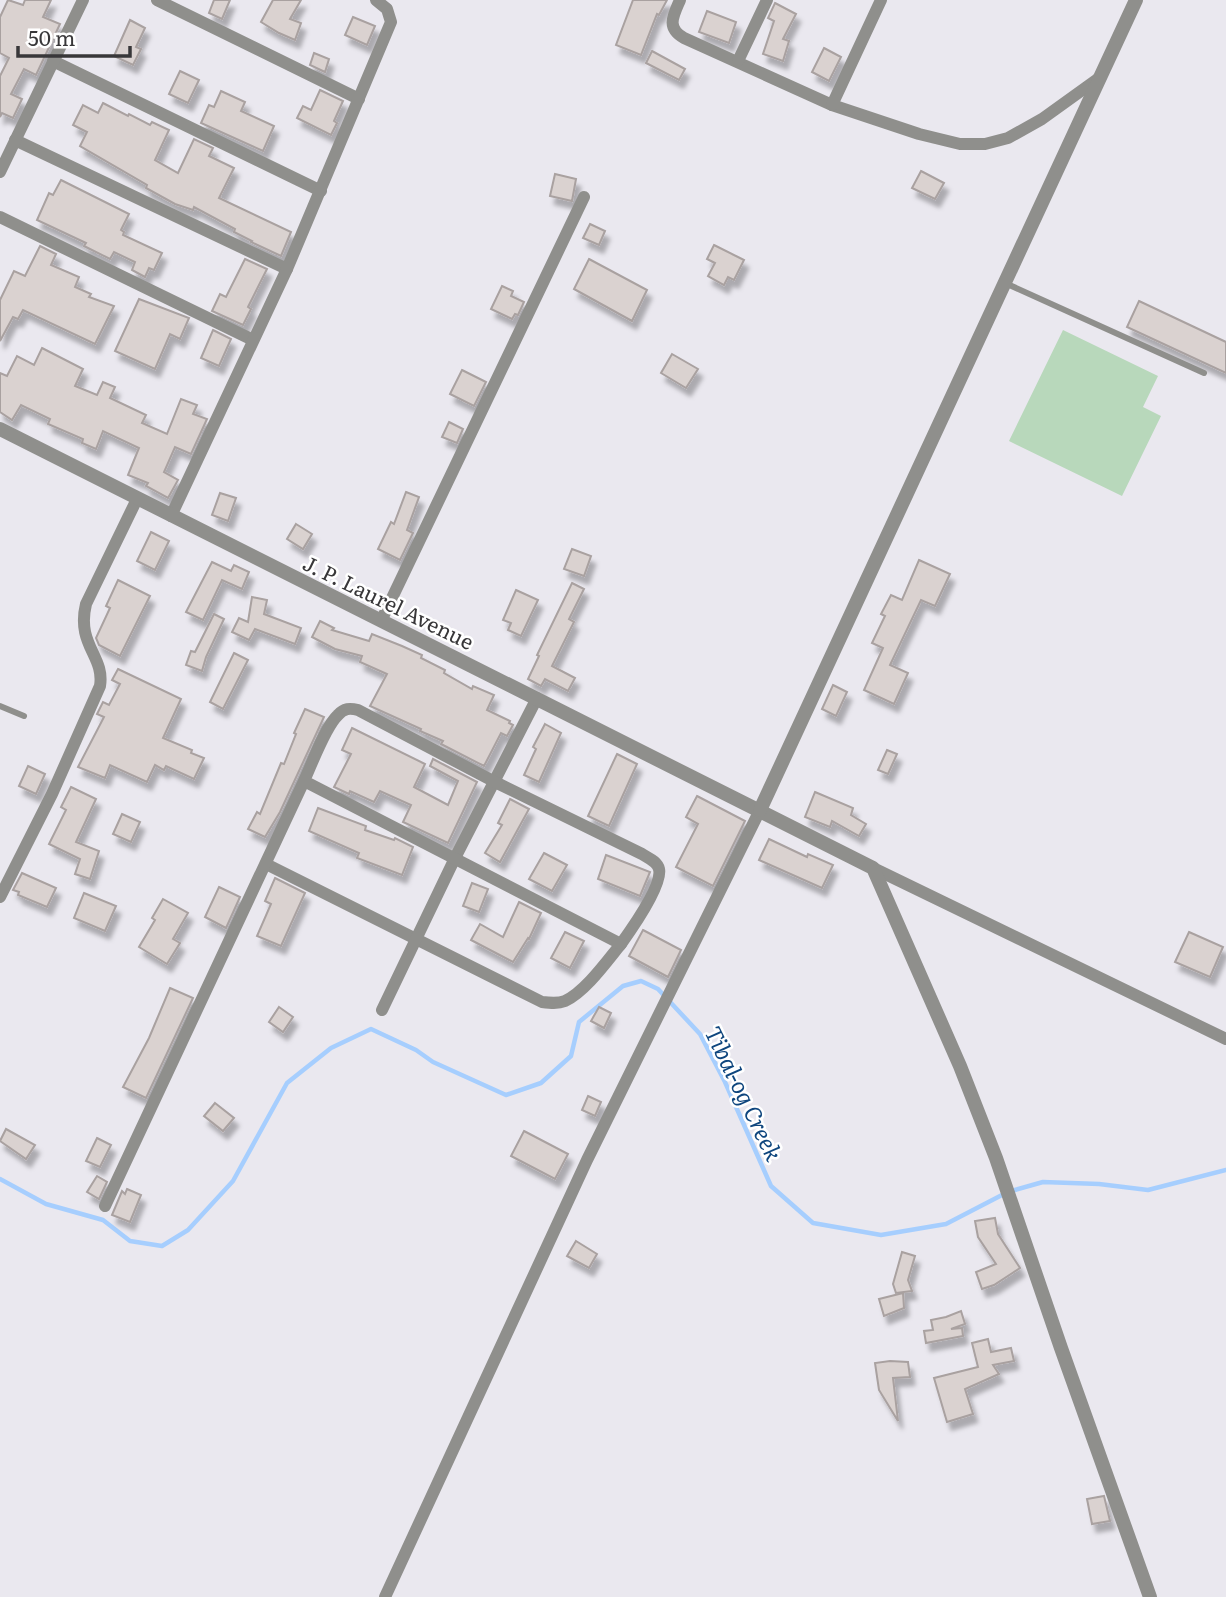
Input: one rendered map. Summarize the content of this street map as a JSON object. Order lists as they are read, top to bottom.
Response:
{
  "streets": {
    "street": ["J. P. Laurel Avenue"]
  },
  "water": ["Tibal-og Creek"],
  "scale_bar": "50 m"
}
